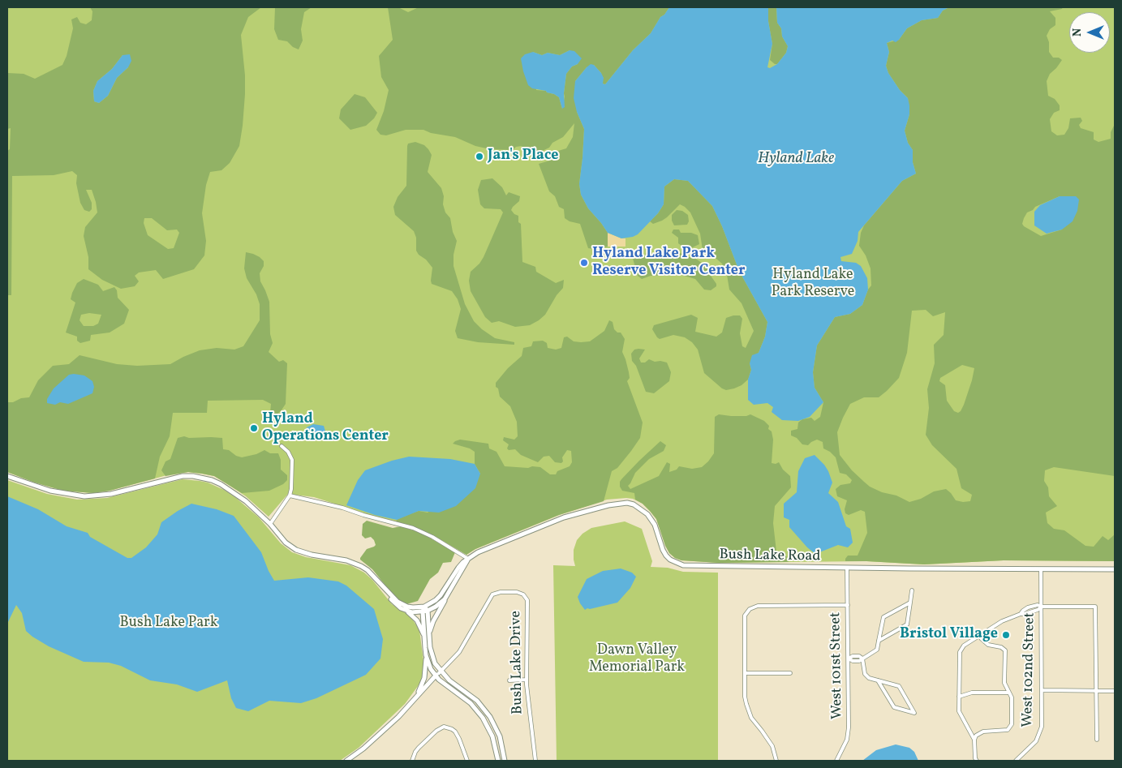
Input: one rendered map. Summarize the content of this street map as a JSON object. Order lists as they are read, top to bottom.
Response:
{
  "streets": {
    "street": [
      "Bush Lake Road",
      "Bush Lake Drive",
      "West 101st Street",
      "West 102nd Street"
    ]
  },
  "crossings": [
    ["Bush Lake Road", "West 101st Street"],
    ["Bush Lake Road", "West 102nd Street"]
  ],
  "water": ["Hyland Lake"],
  "parks": ["Hyland Lake Park Reserve", "Bush Lake Park", "Dawn Valley Memorial Park"],
  "places": [
    "Jan's Place",
    "Hyland Lake Park Reserve Visitor Center",
    "Hyland Operations Center",
    "Bristol Village"
  ],
  "north": "left"
}
